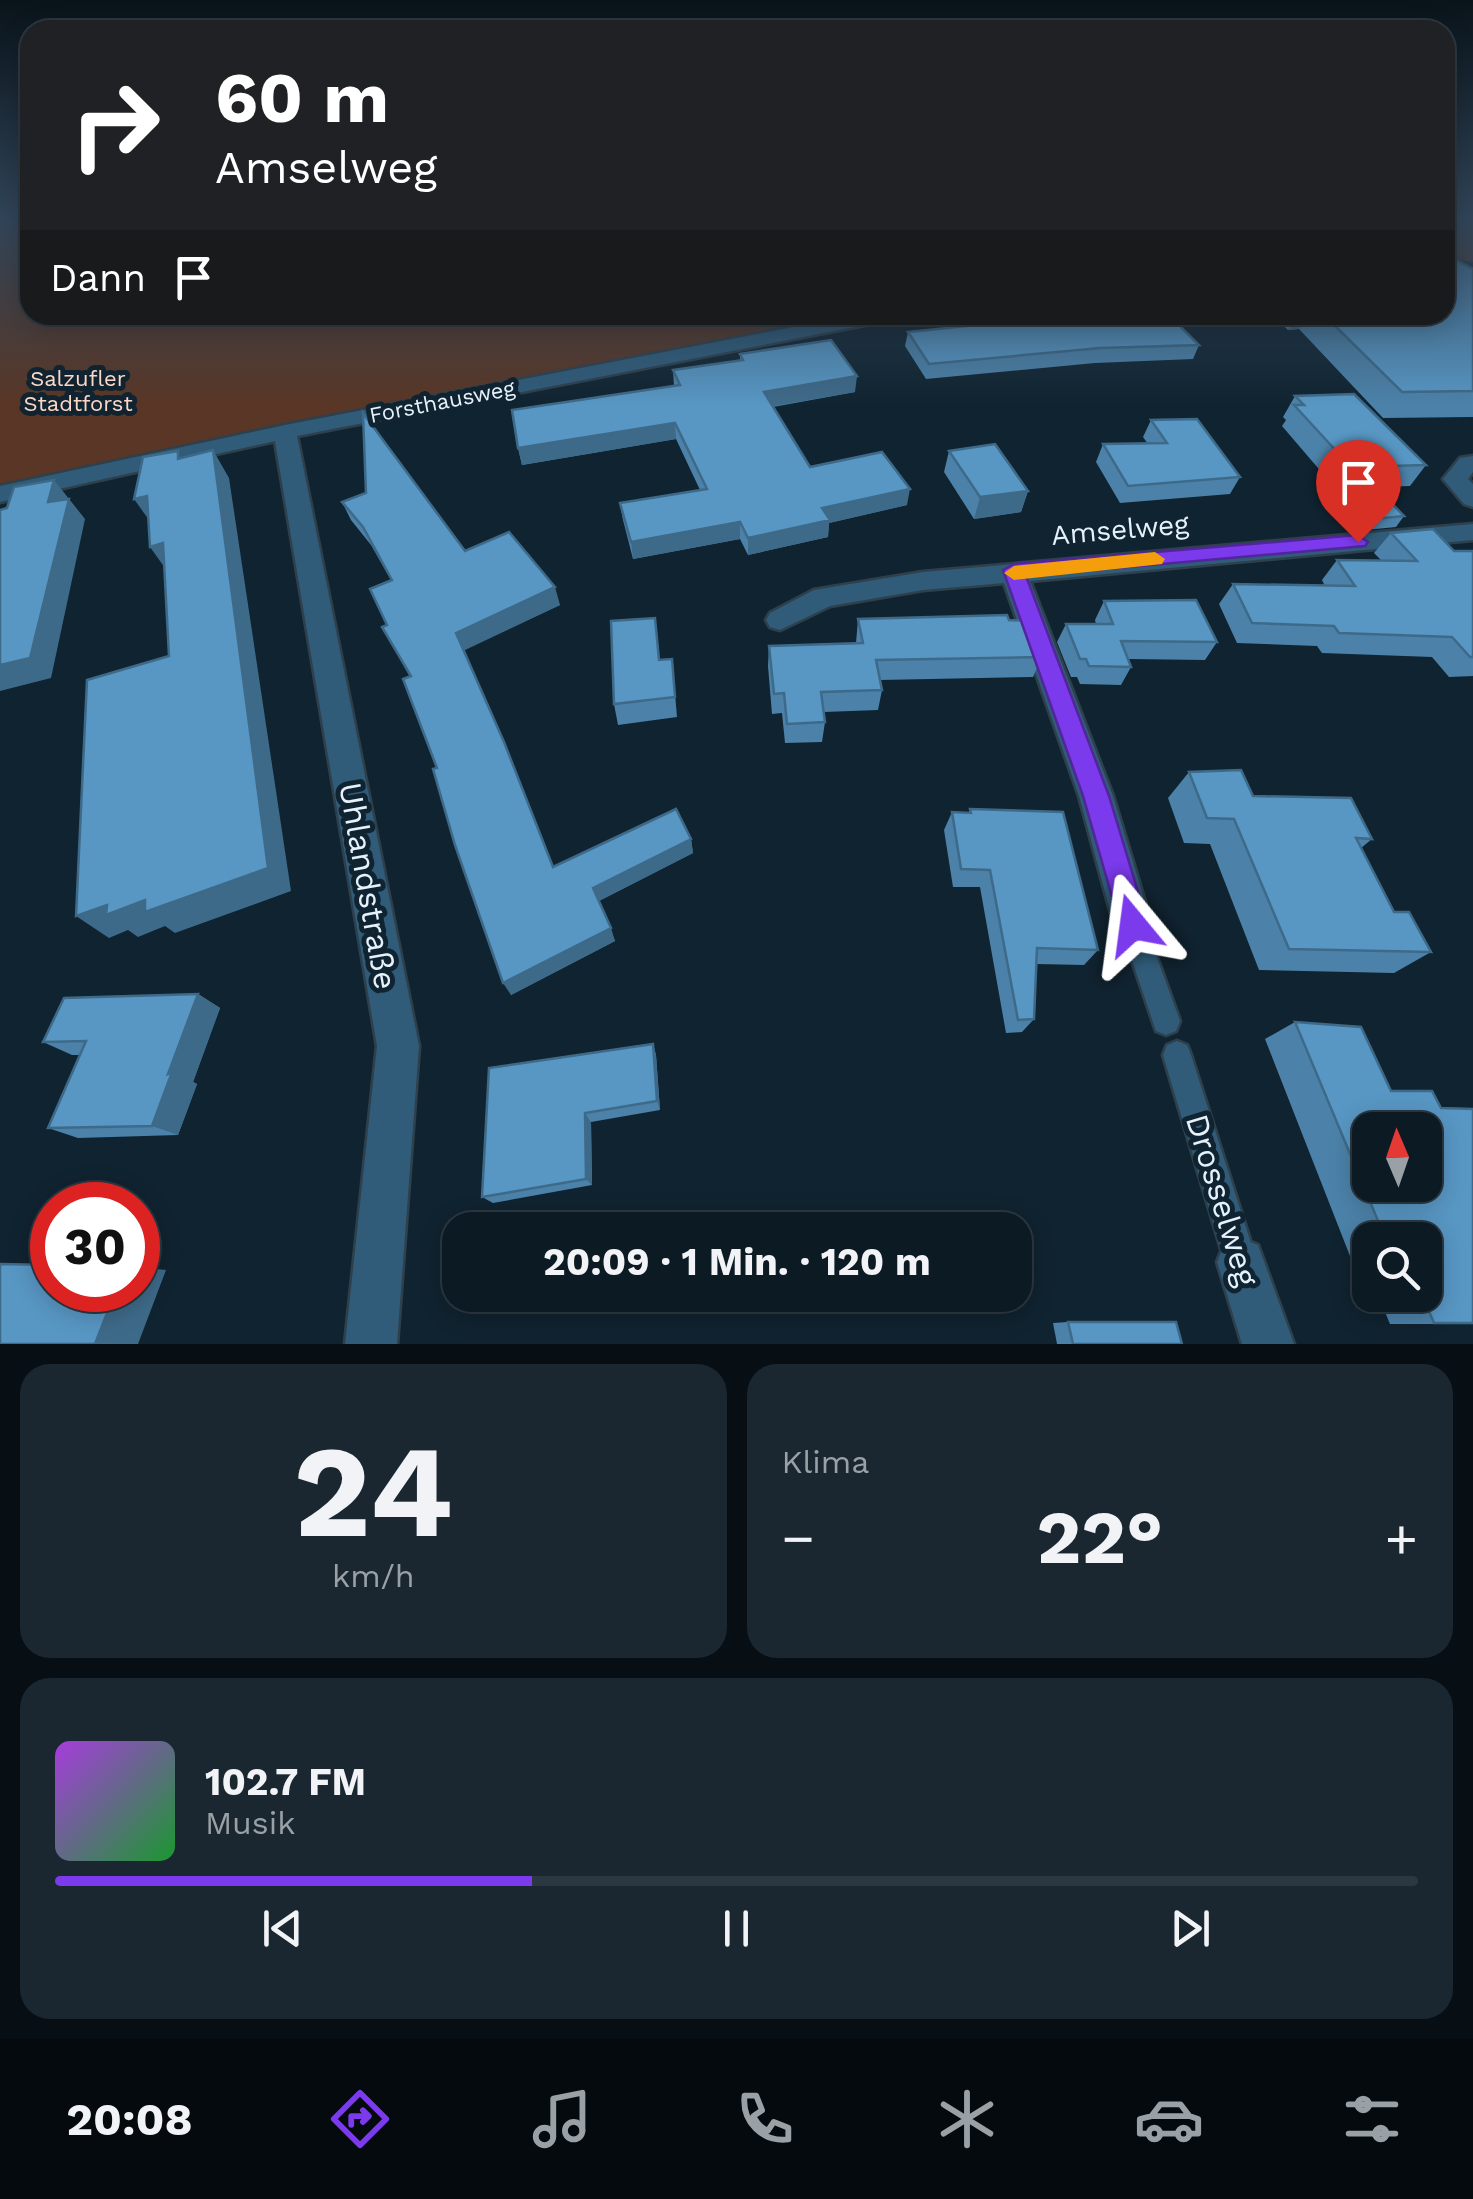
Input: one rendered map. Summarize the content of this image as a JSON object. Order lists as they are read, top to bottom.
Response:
{
  "streets": {
    "street": [
      "Forsthausweg",
      "Amselweg",
      "Uhlandstraße",
      "Drosselweg"
    ]
  },
  "crossings": [
    ["Forsthausweg", "Uhlandstraße"]
  ],
  "parks": ["Salzufler Stadtforst"],
  "north": "top",
  "page": {
    "turn": ["60 m", "Amselweg"],
    "then": "Dann",
    "limit": "30",
    "trip": "20:09 · 1 Min. · 120 m",
    "tile": [
      ["24", "km/h"],
      "Klima"
    ],
    "heat": ["−", "22°", "+"],
    "song": ["102.7 FM", "Musik"],
    "tabs": "20:08"
  }
}
